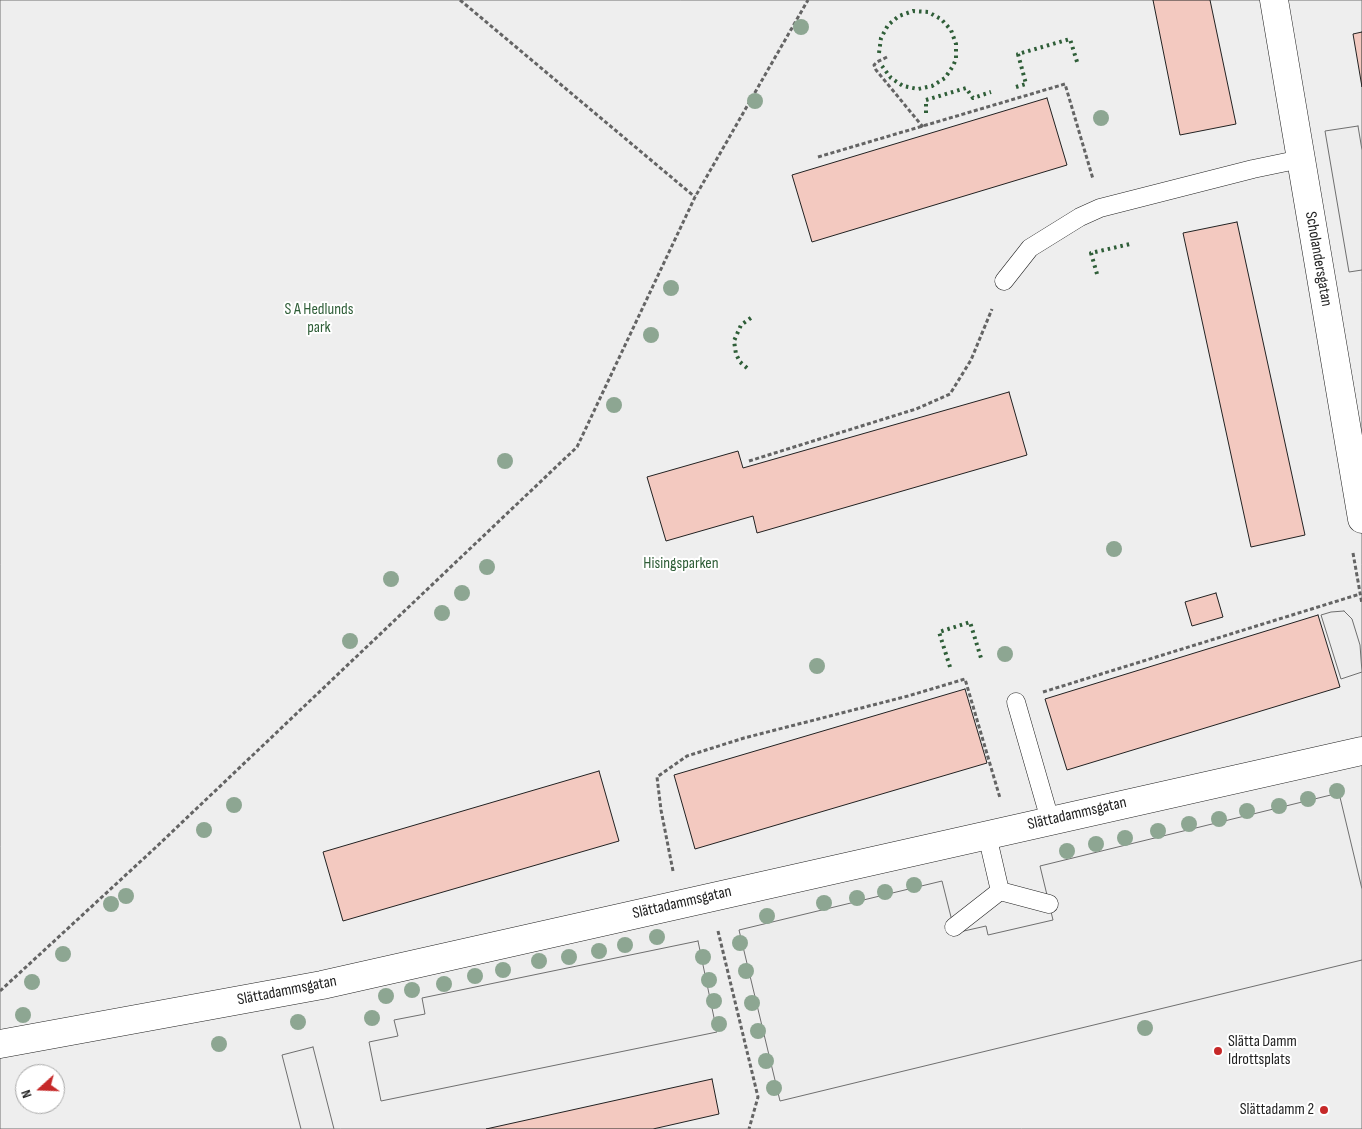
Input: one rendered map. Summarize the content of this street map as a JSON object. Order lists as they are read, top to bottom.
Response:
{
  "streets": {
    "street": ["Scholandersgatan", "Slättadammsgatan"]
  },
  "parks": ["S A Hedlunds park", "Hisingsparken"],
  "places": ["Slätta Damm Idrottsplats", "Slättadamm 2"],
  "north": "left"
}
